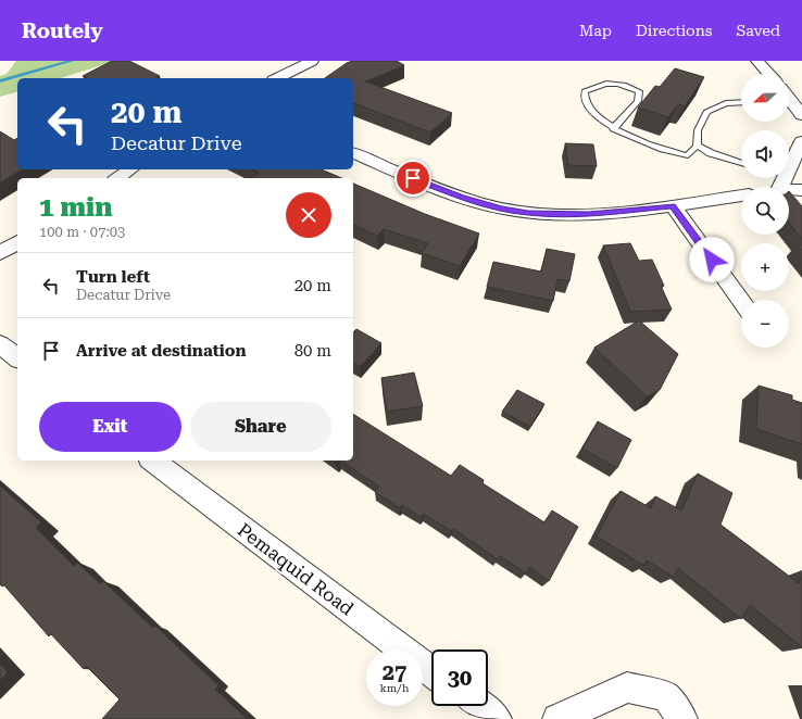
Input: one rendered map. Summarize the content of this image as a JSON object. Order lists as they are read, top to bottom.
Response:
{
  "streets": {
    "street": ["Pemaquid Road"]
  },
  "north": "left",
  "page": {
    "header": "Routely",
    "nav": ["Map", "Directions", "Saved"],
    "map_buttons": ["+", "−"],
    "turn": ["20 m", "Decatur Drive"],
    "heading": ["1 min", "100 m · 07:03"],
    "list": [
      {
        "name": "Turn left",
        "note": "Decatur Drive",
        "value": "20 m"
      },
      {
        "name": "Arrive at destination",
        "value": "80 m"
      }
    ],
    "buttons": ["Exit", "Share"],
    "speed": "27 km/h",
    "limit": "30"
  }
}
